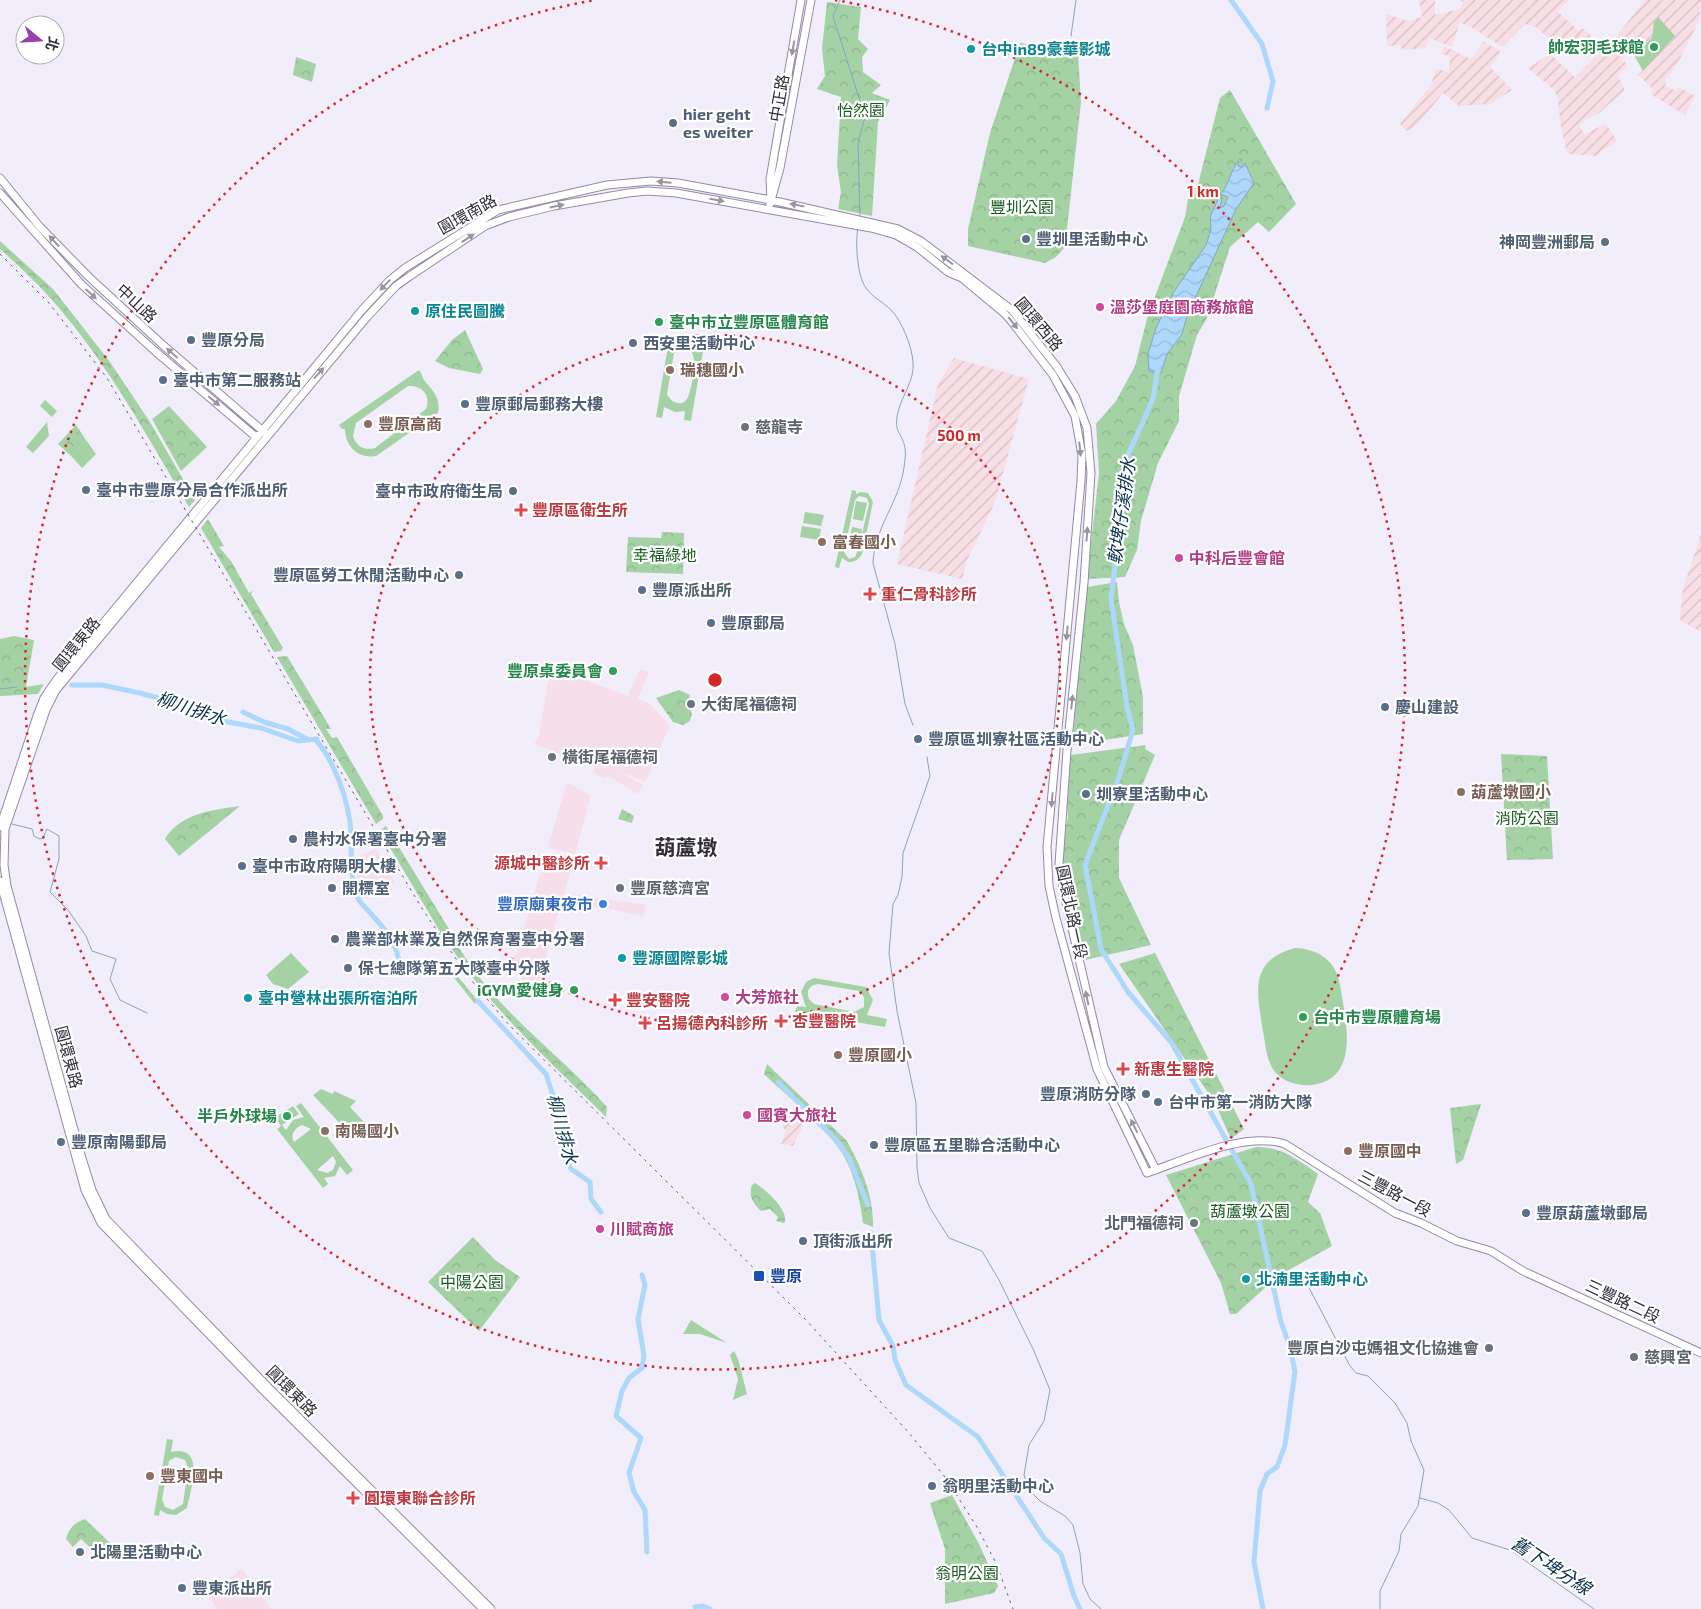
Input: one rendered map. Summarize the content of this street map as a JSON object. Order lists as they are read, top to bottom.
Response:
{
  "streets": {
    "main road": [
      "中正路",
      "圓環南路",
      "中山路",
      "圓環西路",
      "圓環東路",
      "圓環北路一段",
      "三豐路一段",
      "三豐路二段"
    ]
  },
  "crossings": [
    ["中正路", "圓環南路"],
    ["中正路", "圓環西路"],
    ["圓環南路", "中山路"],
    ["圓環南路", "圓環西路"],
    ["圓環南路", "圓環東路"],
    ["中山路", "圓環東路"],
    ["圓環西路", "圓環北路一段"],
    ["圓環北路一段", "三豐路一段"],
    ["三豐路一段", "三豐路二段"]
  ],
  "districts": ["葫蘆墩"],
  "water": ["軟埤仔溪排水", "柳川排水", "舊下埤分線"],
  "parks": [
    "怡然園",
    "豐圳公園",
    "幸福綠地",
    "消防公園",
    "葫蘆墩公園",
    "中陽公園",
    "翁明公園"
  ],
  "places": {
    "other": [
      "帥宏羽毛球館",
      "台中in89豪華影城",
      "hier geht es weiter",
      "豐圳里活動中心",
      "神岡豐洲郵局",
      "溫莎堡庭園商務旅館",
      "原住民圖騰",
      "臺中市立豐原區體育館",
      "豐原分局",
      "西安里活動中心",
      "瑞穗國小",
      "臺中市第二服務站",
      "豐原郵局郵務大樓",
      "豐原高商",
      "慈龍寺",
      "臺中市豐原分局合作派出所",
      "臺中市政府衛生局",
      "富春國小",
      "中科后豐會館",
      "豐原區勞工休閒活動中心",
      "豐原派出所",
      "豐原郵局",
      "豐原桌委員會",
      "大街尾福德祠",
      "慶山建設",
      "豐原區圳寮社區活動中心",
      "橫街尾福德祠",
      "葫蘆墩國小",
      "圳寮里活動中心",
      "農村水保署臺中分署",
      "臺中市政府陽明大樓",
      "開標室",
      "豐原慈濟宮",
      "豐原廟東夜市",
      "農業部林業及自然保育署臺中分署",
      "豐源國際影城",
      "保七總隊第五大隊臺中分隊",
      "iGYM愛健身",
      "大芳旅社",
      "臺中營林出張所宿泊所",
      "台中市豐原體育場",
      "豐原國小",
      "豐原消防分隊",
      "台中市第一消防大隊",
      "國賓大旅社",
      "半戶外球場",
      "南陽國小",
      "豐原南陽郵局",
      "豐原區五里聯合活動中心",
      "豐原國中",
      "豐原葫蘆墩郵局",
      "北門福德祠",
      "川賦商旅",
      "頂街派出所",
      "北湳里活動中心",
      "豐原白沙屯媽祖文化協進會",
      "慈興宮",
      "豐東國中",
      "翁明里活動中心",
      "北陽里活動中心",
      "豐東派出所"
    ],
    "health": [
      "豐原區衛生所",
      "重仁骨科診所",
      "源城中醫診所",
      "豐安醫院",
      "杏豐醫院",
      "呂揚德內科診所",
      "新惠生醫院",
      "圓環東聯合診所"
    ],
    "transit": ["豐原"]
  },
  "north": "right",
  "rings": ["1 km", "500 m"]
}
